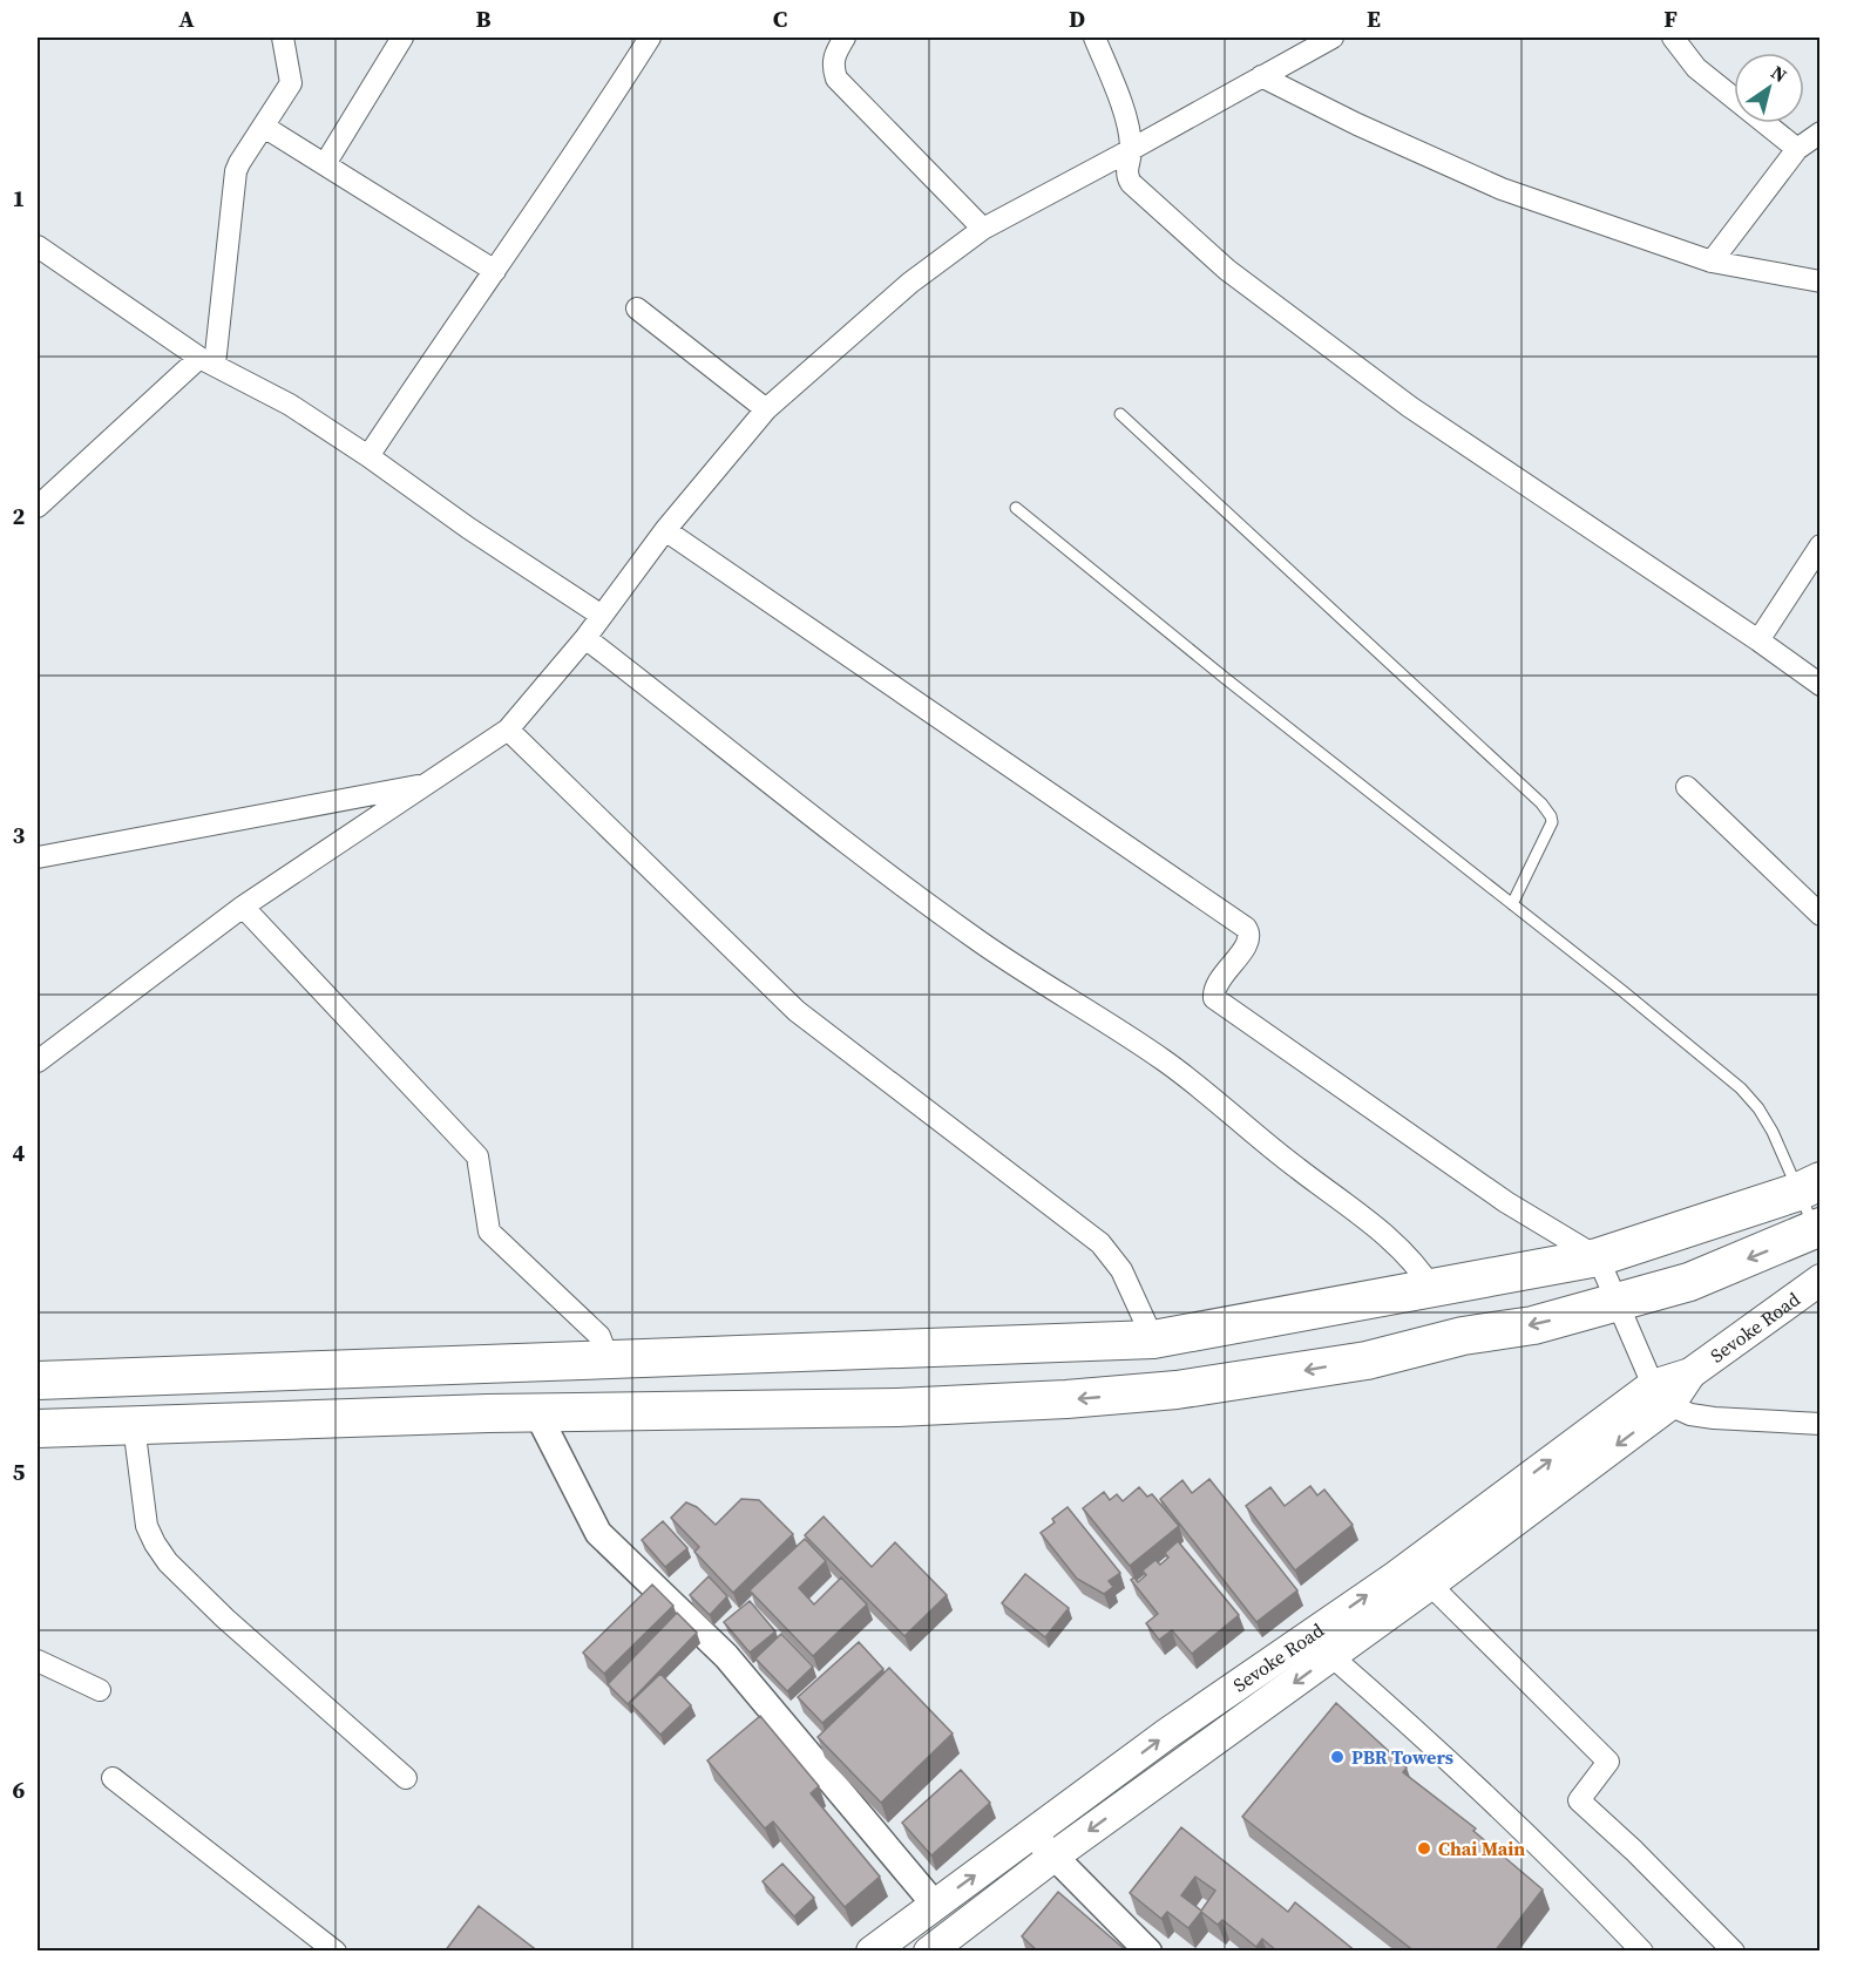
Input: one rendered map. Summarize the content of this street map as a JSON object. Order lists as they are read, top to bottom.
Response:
{
  "streets": {
    "main road": ["Sevoke Road"]
  },
  "places": ["PBR Towers", "Chai Main"],
  "north": "top right",
  "grid": {
    "columns": [
      "A",
      "B",
      "C",
      "D",
      "E",
      "F"
    ],
    "rows": [
      "1",
      "2",
      "3",
      "4",
      "5",
      "6"
    ]
  }
}
